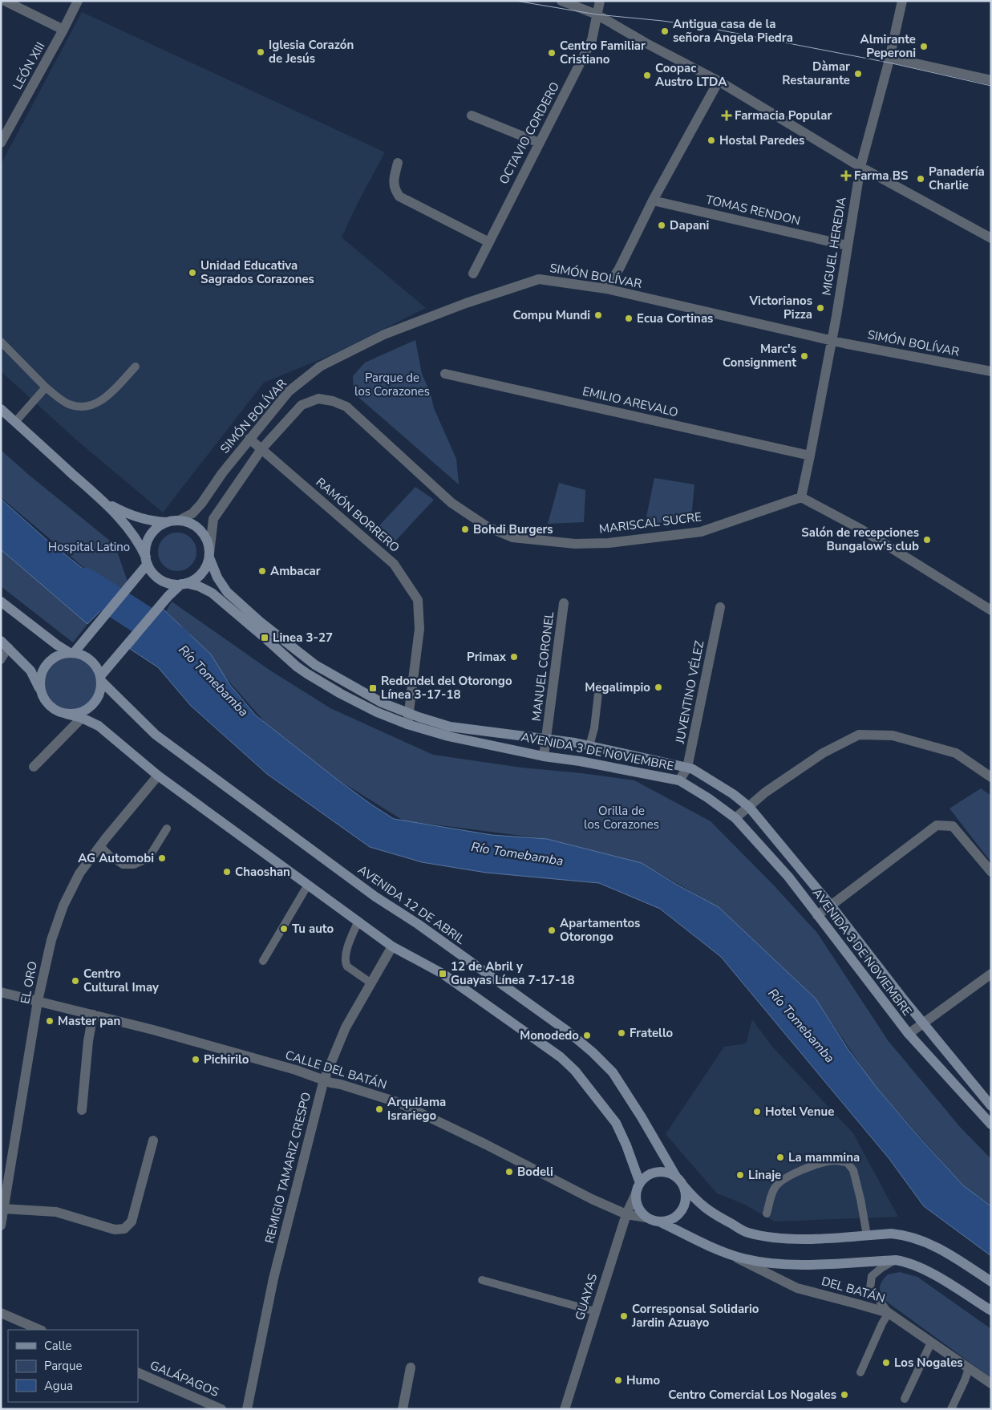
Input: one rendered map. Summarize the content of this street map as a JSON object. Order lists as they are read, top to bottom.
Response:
{
  "streets": {
    "main road": ["AVENIDA 3 DE NOVIEMBRE", "AVENIDA 12 DE ABRIL"],
    "street": [
      "LEÓN XIII",
      "OCTAVIO CORDERO",
      "TOMAS RENDON",
      "MIGUEL HEREDIA",
      "SIMÓN BOLÍVAR",
      "EMILIO AREVALO",
      "RAMÓN BORRERO",
      "MARISCAL SUCRE",
      "MANUEL CORONEL",
      "JUVENTINO VÉLEZ",
      "EL ORO",
      "CALLE DEL BATÁN",
      "REMIGIO TAMARIZ CRESPO",
      "DEL BATÁN",
      "GUAYAS",
      "GALÁPAGOS"
    ]
  },
  "crossings": [
    ["TOMAS RENDON", "MIGUEL HEREDIA"],
    ["MIGUEL HEREDIA", "SIMÓN BOLÍVAR"],
    ["MIGUEL HEREDIA", "EMILIO AREVALO"],
    ["MIGUEL HEREDIA", "MARISCAL SUCRE"],
    ["SIMÓN BOLÍVAR", "RAMÓN BORRERO"],
    ["SIMÓN BOLÍVAR", "AVENIDA 3 DE NOVIEMBRE"],
    ["RAMÓN BORRERO", "MARISCAL SUCRE"],
    ["RAMÓN BORRERO", "AVENIDA 3 DE NOVIEMBRE"],
    ["MANUEL CORONEL", "AVENIDA 3 DE NOVIEMBRE"],
    ["JUVENTINO VÉLEZ", "AVENIDA 3 DE NOVIEMBRE"],
    ["AVENIDA 12 DE ABRIL", "CALLE DEL BATÁN"],
    ["AVENIDA 12 DE ABRIL", "GUAYAS"],
    ["EL ORO", "CALLE DEL BATÁN"],
    ["CALLE DEL BATÁN", "REMIGIO TAMARIZ CRESPO"],
    ["CALLE DEL BATÁN", "GUAYAS"]
  ],
  "water": ["Río Tomebamba"],
  "parks": ["Parque de los Corazones", "Hospital Latino", "Orilla de los Corazones"],
  "places": {
    "other": [
      "Antigua casa de la señora Angela Piedra",
      "Almirante Peperoni",
      "Iglesia Corazón de Jesús",
      "Centro Familiar Cristiano",
      "Dàmar Restaurante",
      "Coopac Austro LTDA",
      "Hostal Paredes",
      "Panadería Charlie",
      "Dapani",
      "Unidad Educativa Sagrados Corazones",
      "Victorianos Pizza",
      "Compu Mundi",
      "Ecua Cortinas",
      "Marc's Consignment",
      "Bohdi Burgers",
      "Salón de recepciones Bungalow's club",
      "Ambacar",
      "Primax",
      "Megalimpio",
      "AG Automobi",
      "Chaoshan",
      "Tu auto",
      "Apartamentos Otorongo",
      "Centro Cultural Imay",
      "Master pan",
      "Fratello",
      "Monodedo",
      "Pichirilo",
      "ArquiJama Israriego",
      "Hotel Venue",
      "La mammina",
      "Bodeli",
      "Linaje",
      "Corresponsal Solidario Jardin Azuayo",
      "Los Nogales",
      "Humo",
      "Centro Comercial Los Nogales"
    ],
    "health": ["Farmacia Popular", "Farma BS"],
    "transit": ["Linea 3-27", "Redondel del Otorongo Línea 3-17-18", "12 de Abril y Guayas Línea 7-17-18"]
  },
  "legend": ["Calle", "Parque", "Agua"]
}
